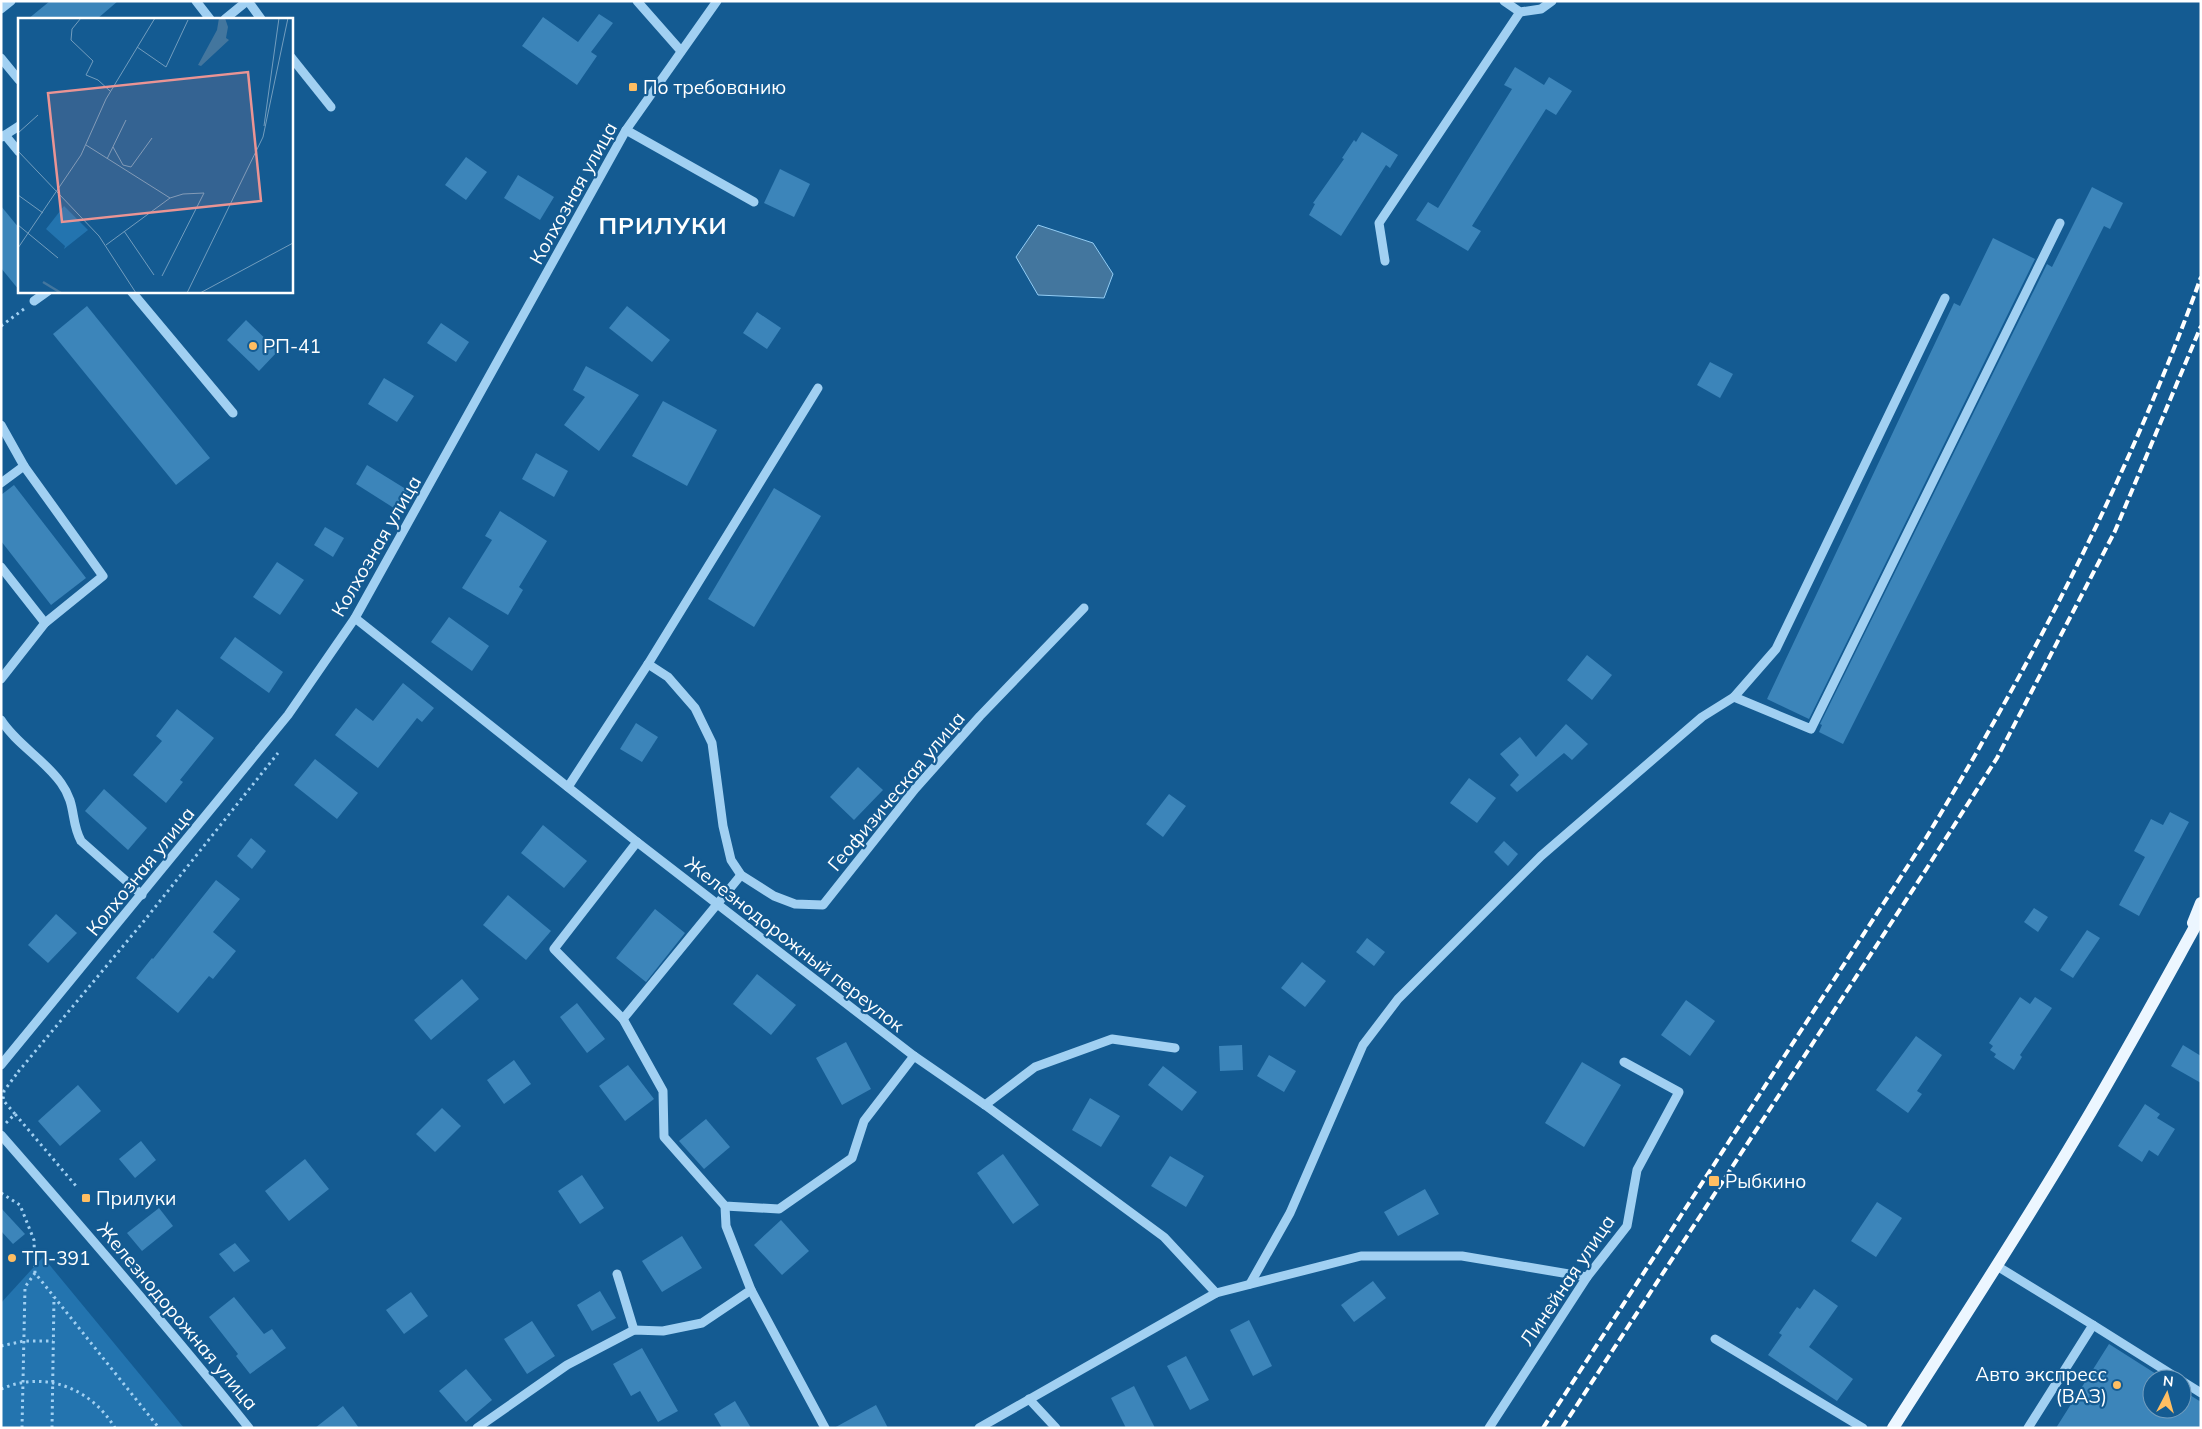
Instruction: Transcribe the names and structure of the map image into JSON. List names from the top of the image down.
{
  "streets": {
    "street": [
      "Колхозная улица",
      "Геофизическая улица",
      "Железнодорожный переулок",
      "Линейная улица",
      "Железнодорожная улица"
    ]
  },
  "crossings": [
    ["Колхозная улица", "Железнодорожный переулок"]
  ],
  "districts": ["ПРИЛУКИ"],
  "places": {
    "transit": ["По требованию", "Рыбкино", "Прилуки"],
    "other": ["РП-41", "ТП-391", "Авто экспресс (ВАЗ)"]
  },
  "north": "top"
}
